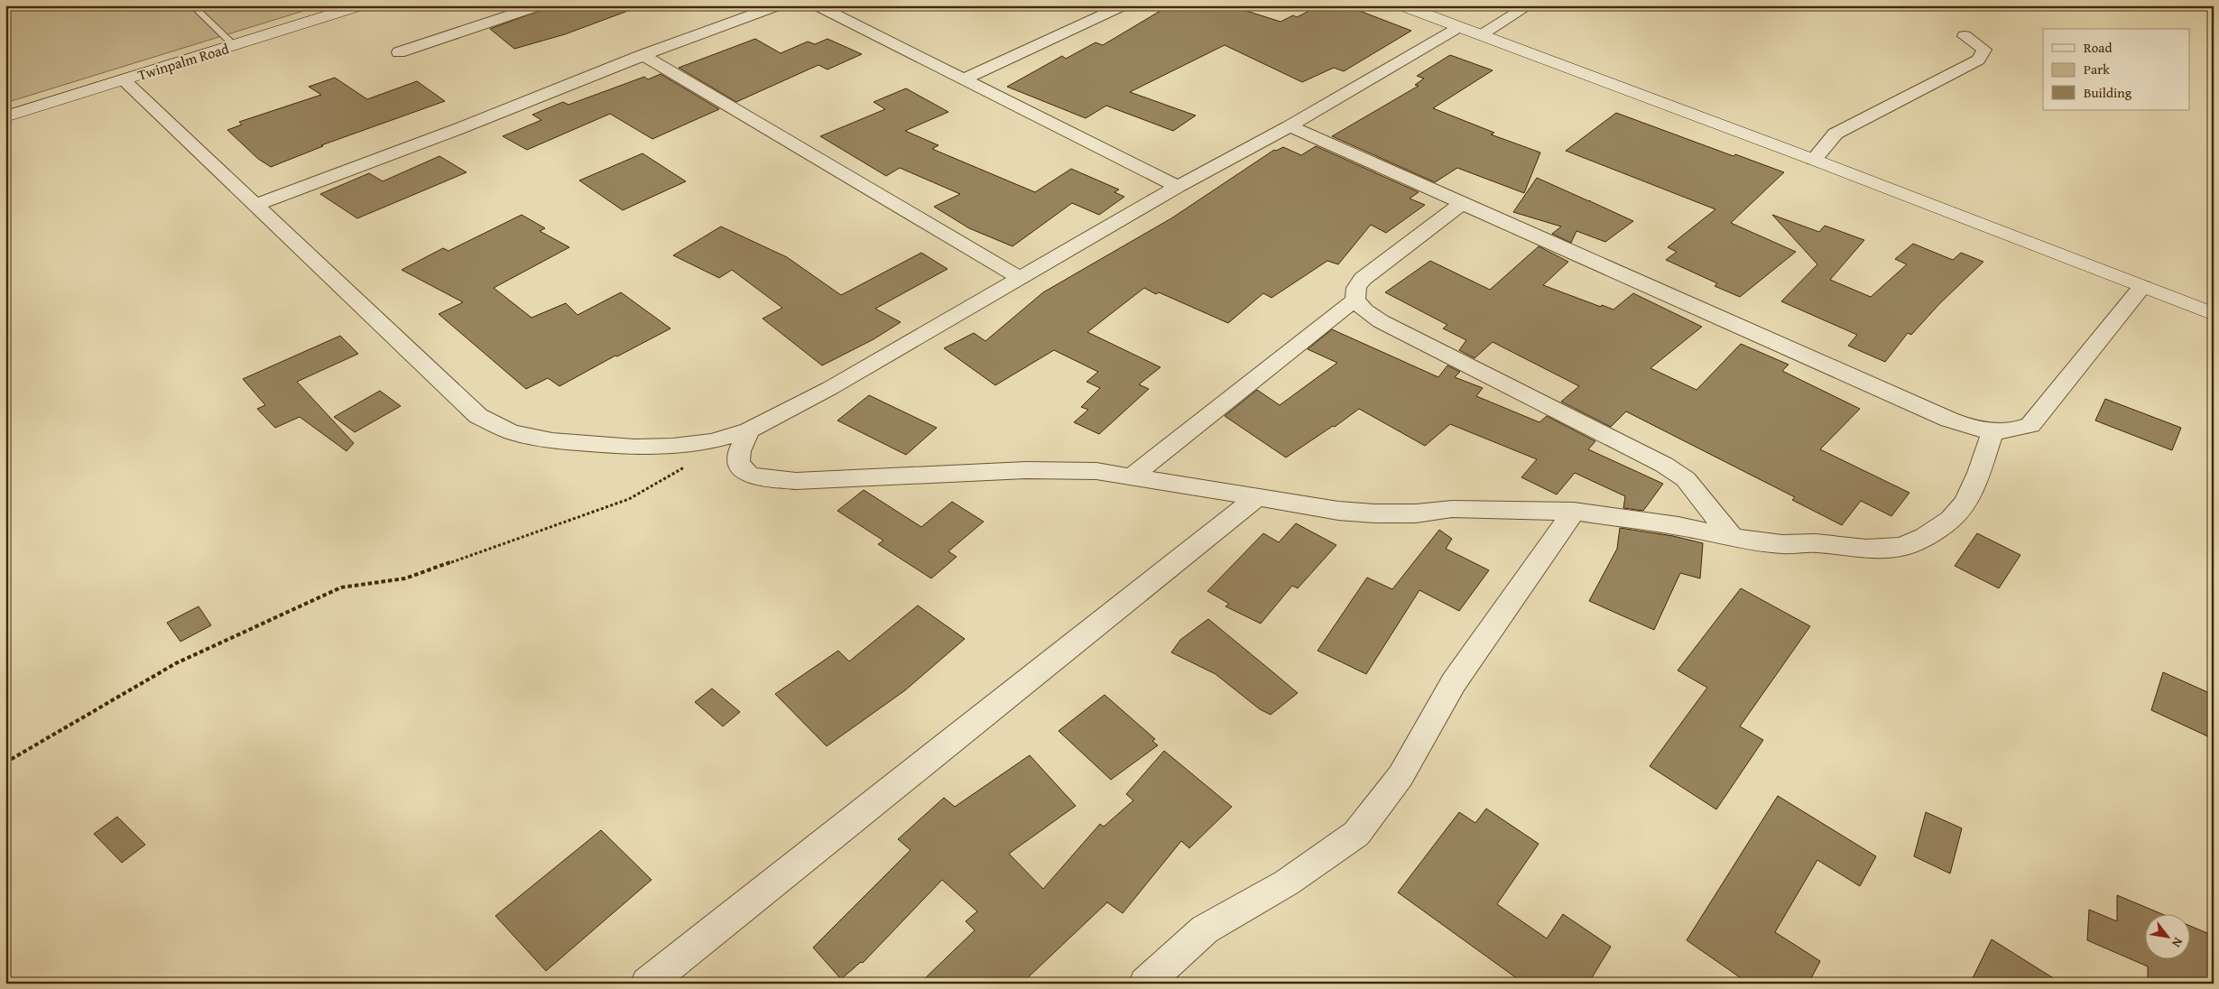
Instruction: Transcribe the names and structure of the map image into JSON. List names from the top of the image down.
{
  "streets": {
    "street": ["Twinpalm Road"]
  },
  "legend": ["Road", "Park", "Building"],
  "north": "bottom right"
}
